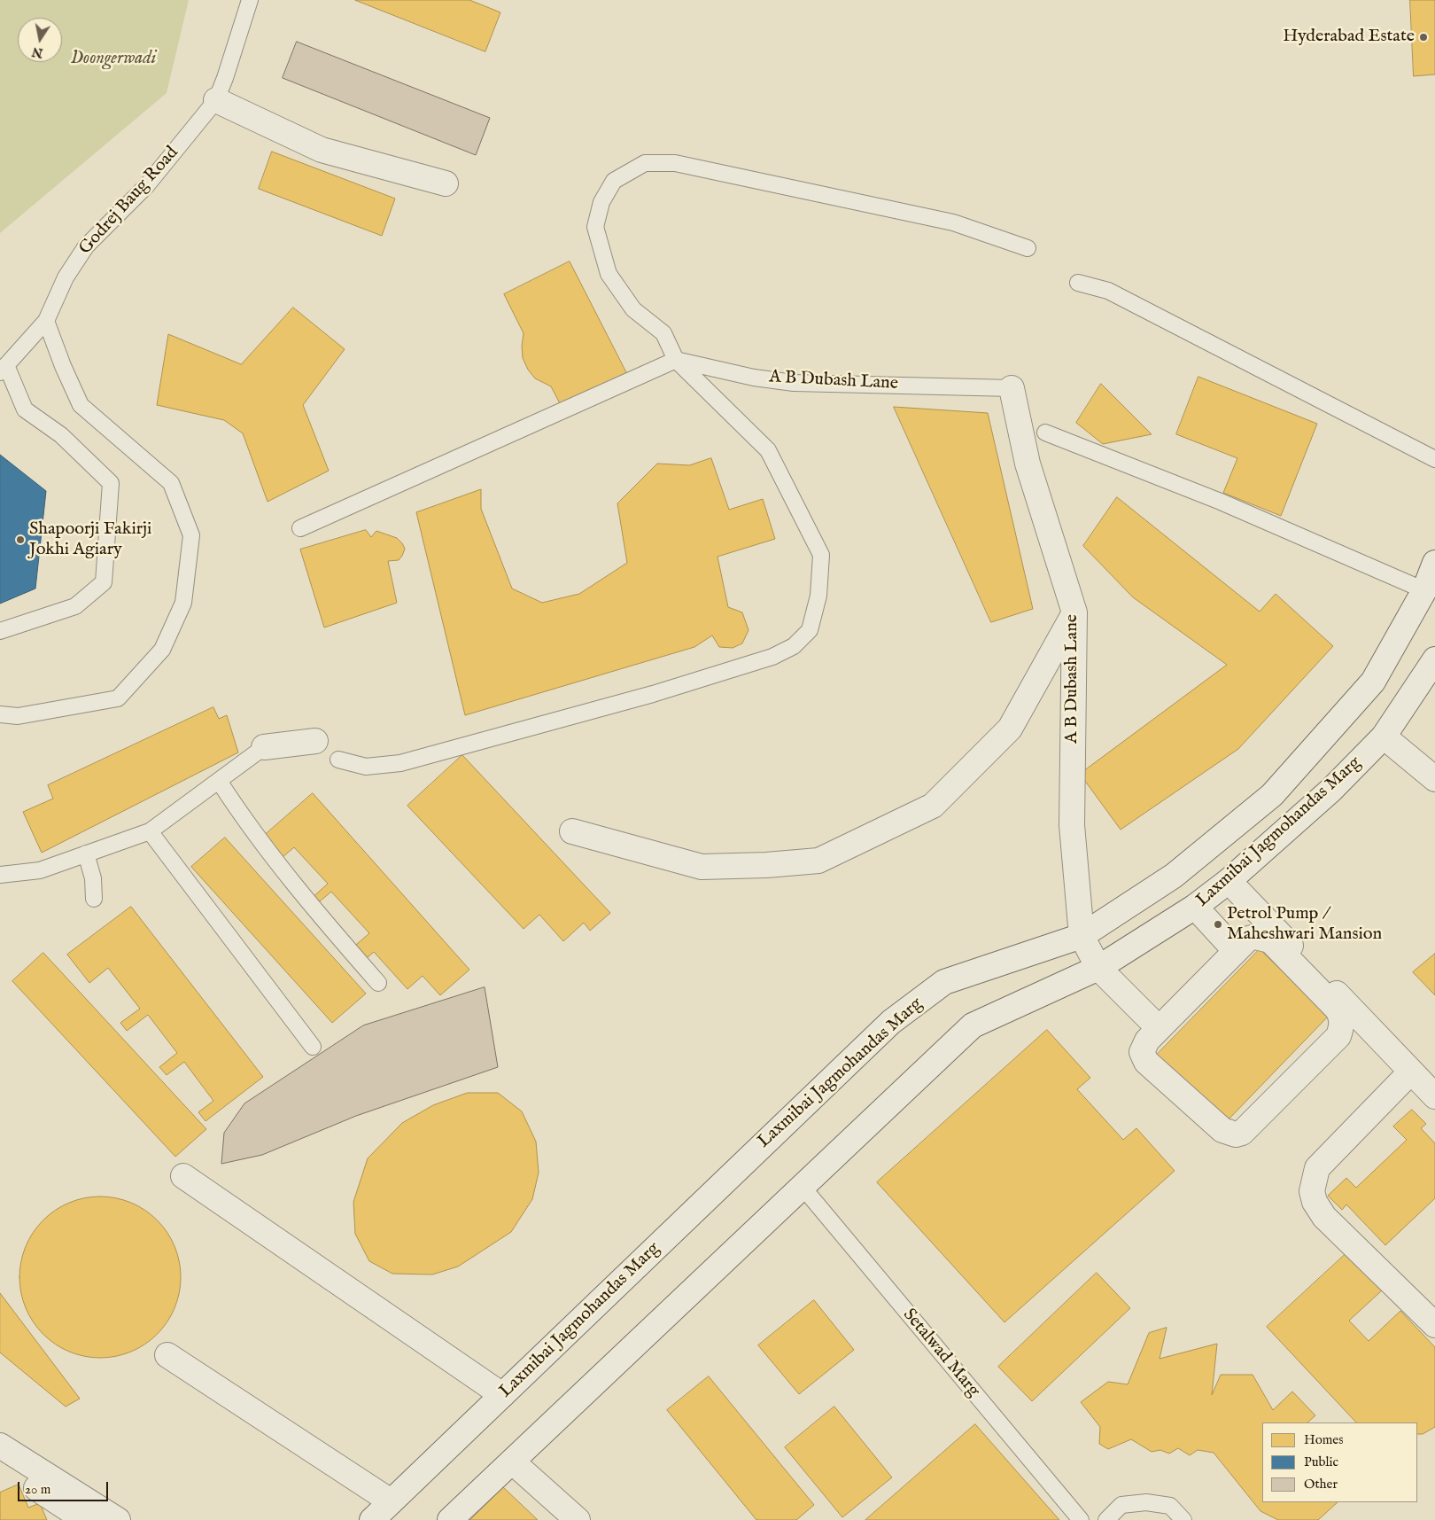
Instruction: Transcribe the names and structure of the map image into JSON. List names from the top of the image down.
{
  "streets": {
    "street": ["A B Dubash Lane", "Laxmibai Jagmohandas Marg"],
    "lane": ["Godrej Baug Road", "Setalwad Marg"]
  },
  "crossings": [
    ["A B Dubash Lane", "Laxmibai Jagmohandas Marg"],
    ["Laxmibai Jagmohandas Marg", "Setalwad Marg"]
  ],
  "parks": ["Doongerwadi"],
  "places": ["Hyderabad Estate", "Shapoorji Fakirji Jokhi Agiary", "Petrol Pump / Maheshwari Mansion"],
  "legend": ["Homes", "Public", "Other"],
  "scale_bar": "20 m",
  "north": "bottom"
}
